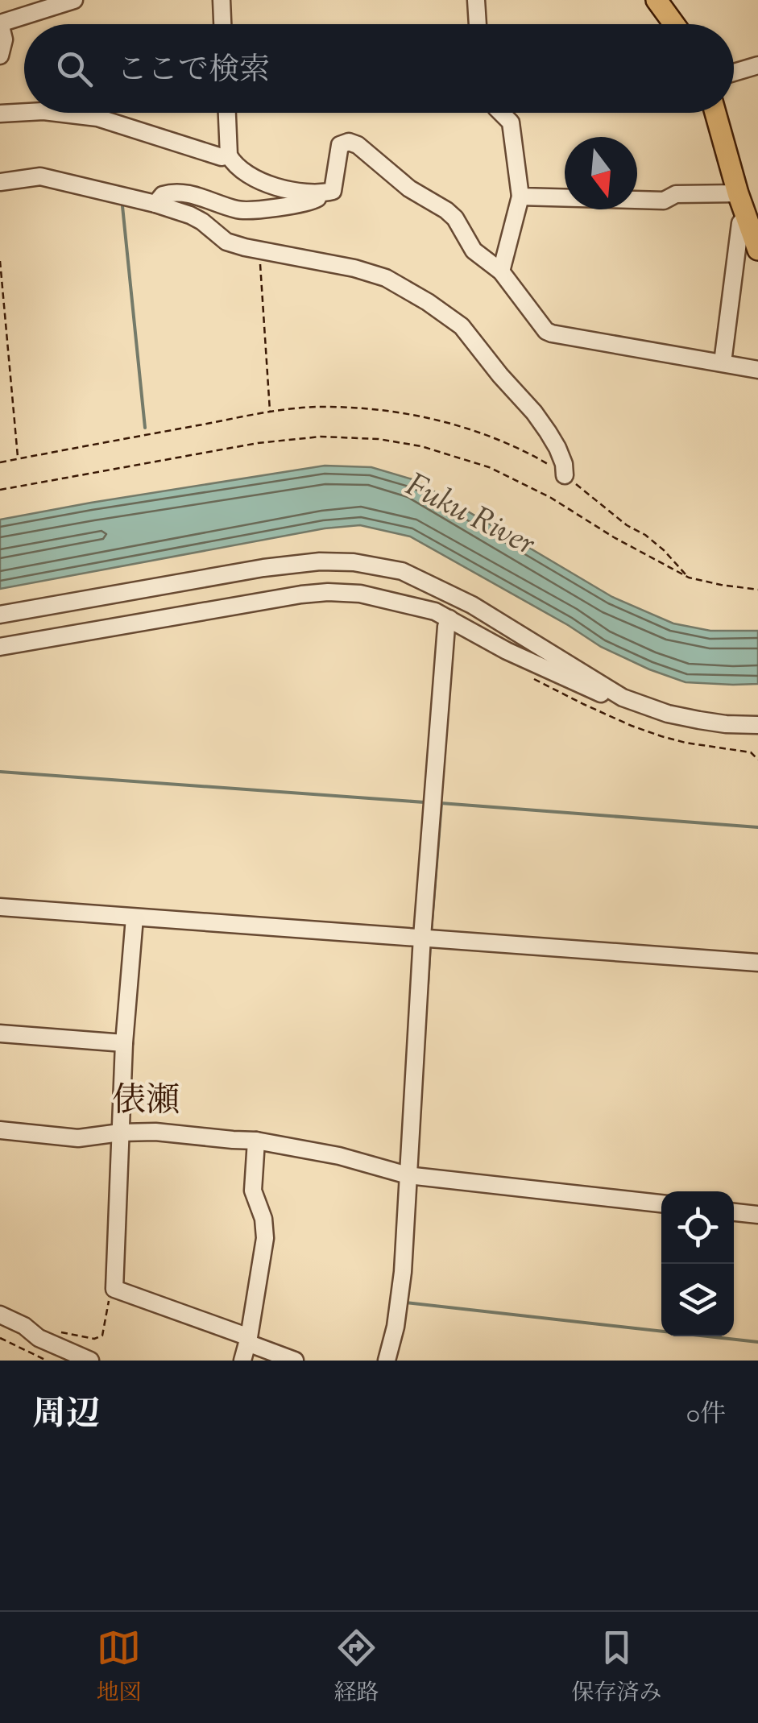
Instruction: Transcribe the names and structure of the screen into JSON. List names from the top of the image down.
{
  "districts": ["俵瀬"],
  "water": ["Fuku River"],
  "north": "bottom",
  "page": {
    "search": "ここで検索",
    "heading": ["周辺", "0件"],
    "nav": ["地図", "経路", "保存済み"]
  }
}
